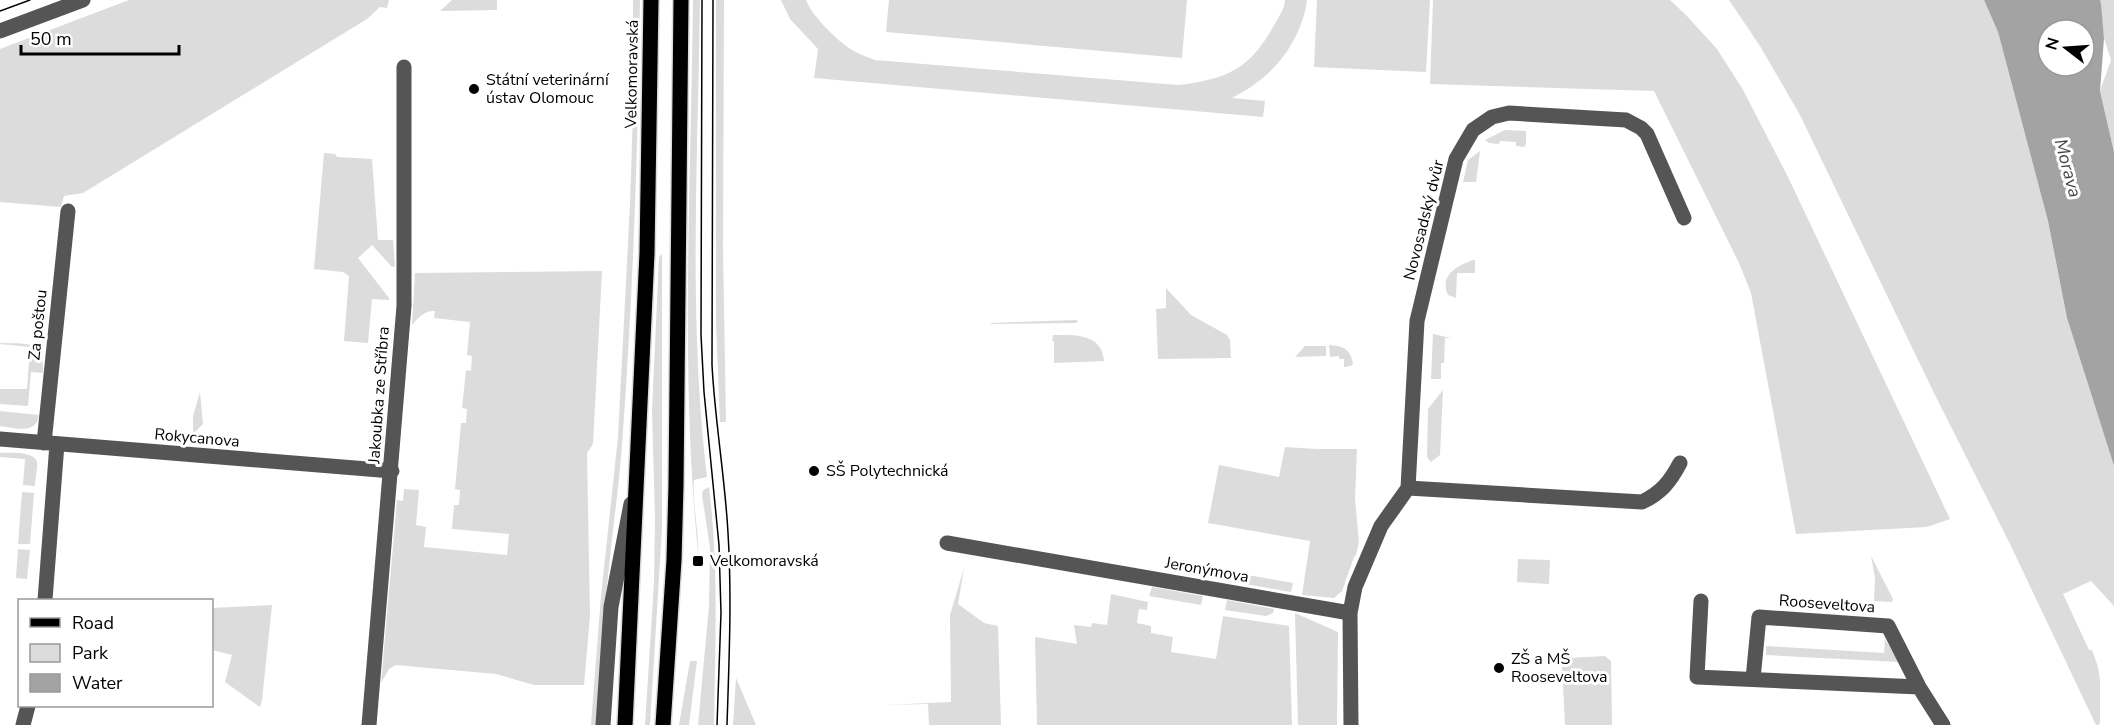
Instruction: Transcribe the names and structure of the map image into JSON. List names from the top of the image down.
{
  "streets": {
    "main road": ["Velkomoravská"],
    "street": [
      "Novosadský dvůr",
      "Za poštou",
      "Jakoubka ze Stříbra",
      "Rokycanova",
      "Jeronýmova",
      "Rooseveltova"
    ]
  },
  "crossings": [
    ["Za poštou", "Rokycanova"],
    ["Jakoubka ze Stříbra", "Rokycanova"]
  ],
  "water": ["Morava"],
  "places": {
    "other": ["Státní veterinární ústav Olomouc", "SŠ Polytechnická", "ZŠ a MŠ Rooseveltova"],
    "transit": ["Velkomoravská"]
  },
  "legend": ["Road", "Park", "Water"],
  "scale_bar": "50 m",
  "north": "left"
}
